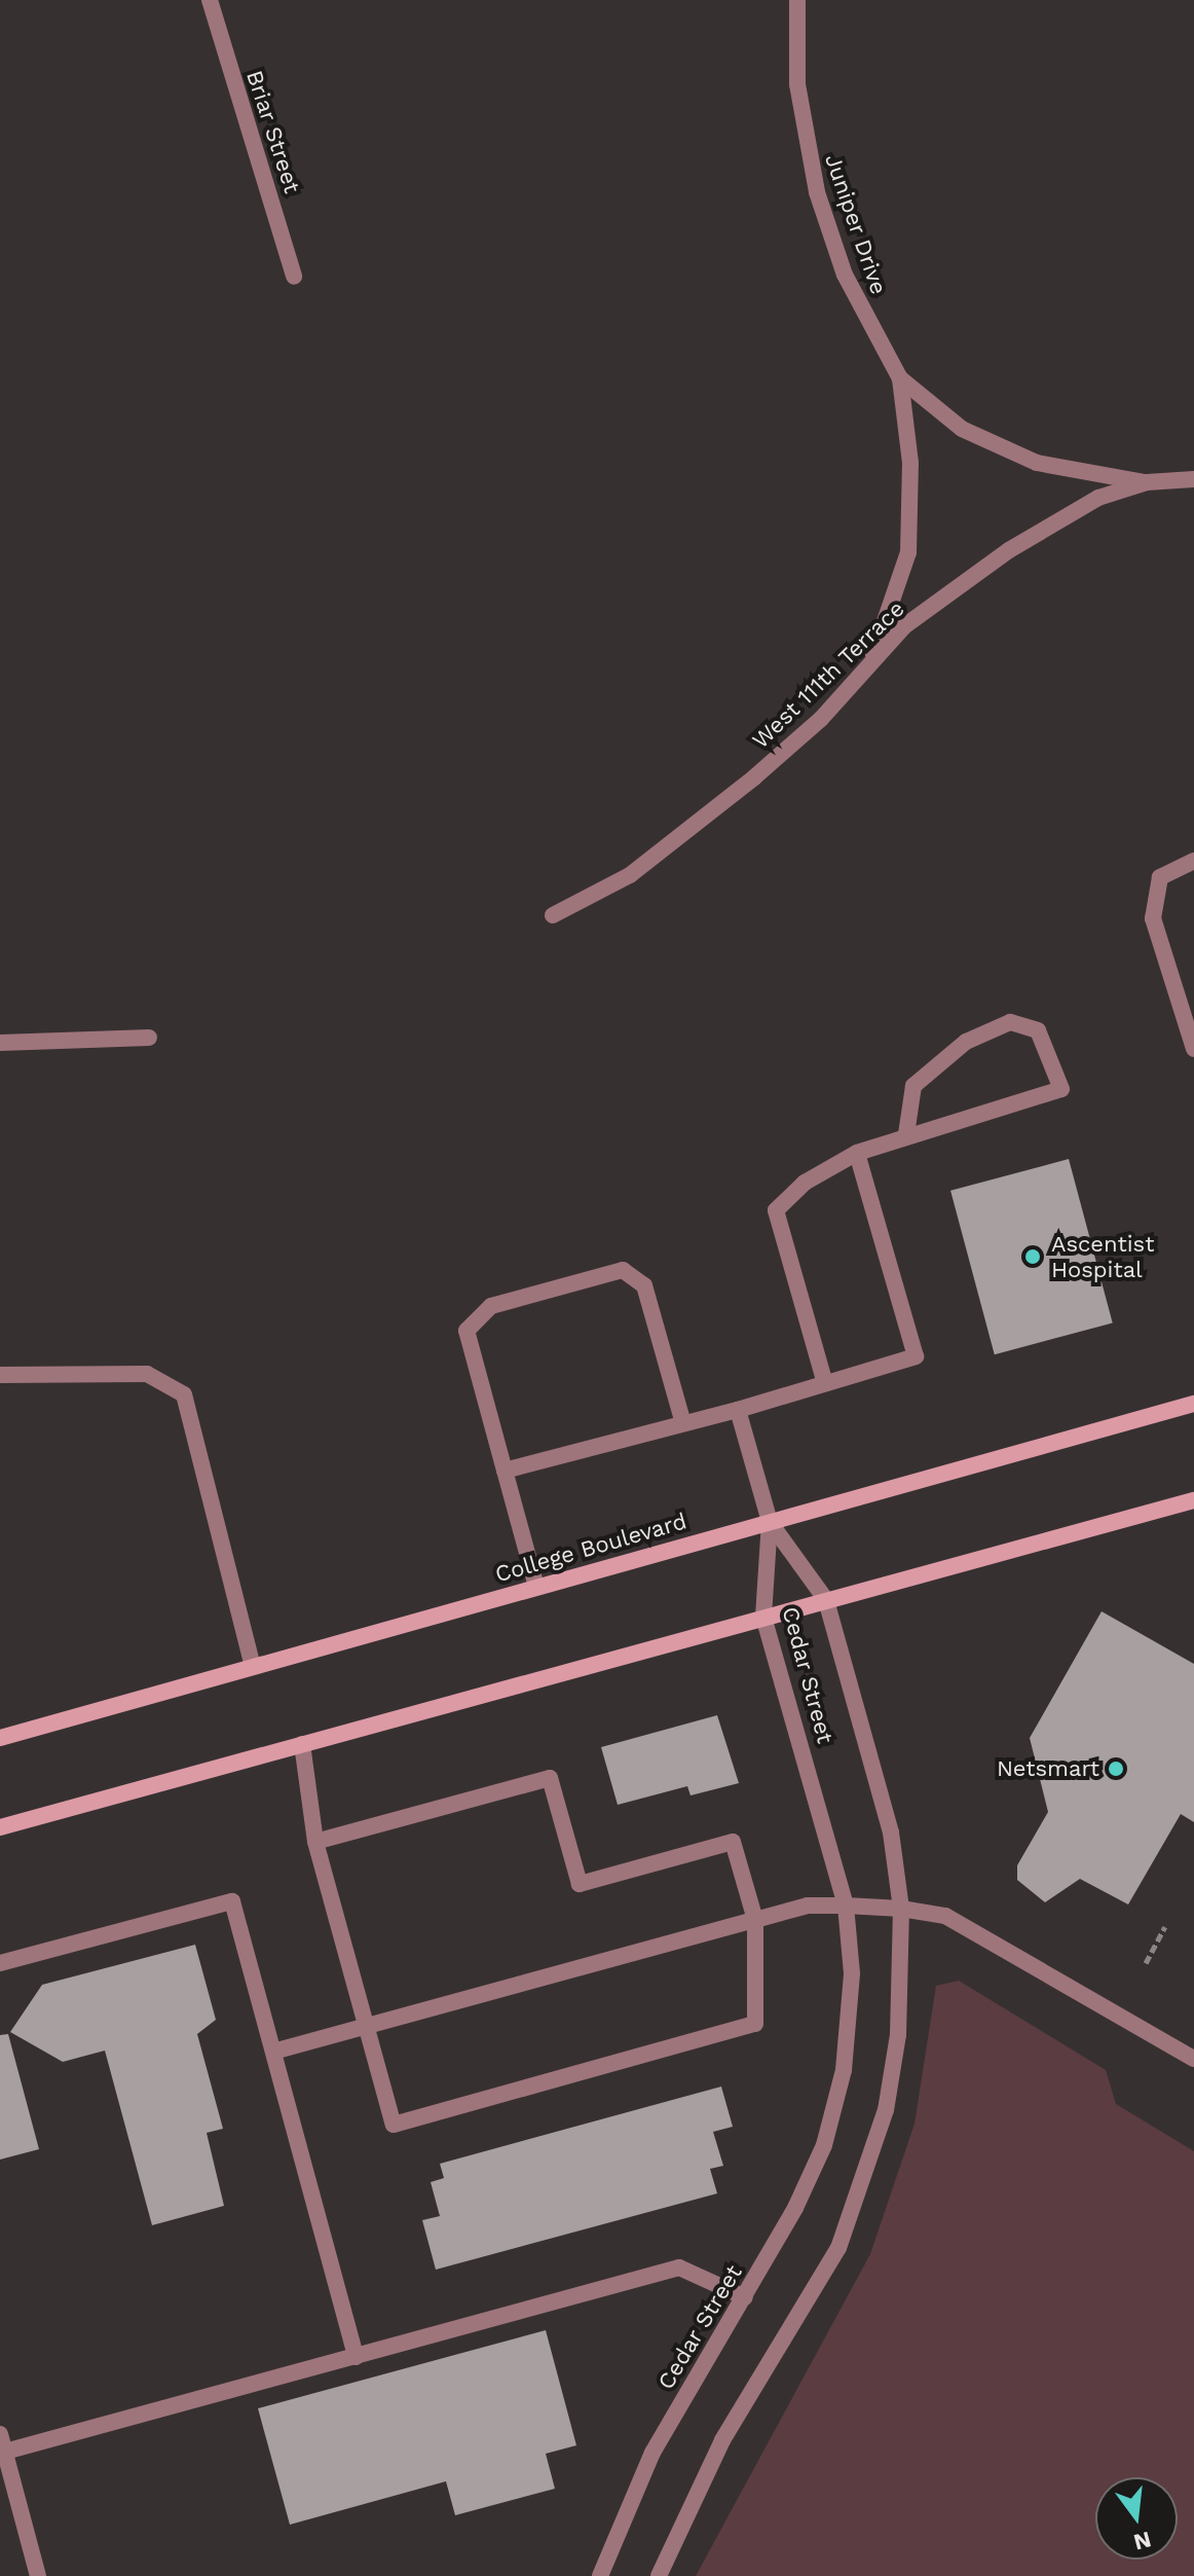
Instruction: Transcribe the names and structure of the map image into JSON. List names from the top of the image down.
{
  "streets": {
    "main road": ["College Boulevard"],
    "street": [
      "Briar Street",
      "Juniper Drive",
      "West 111th Terrace",
      "Cedar Street"
    ]
  },
  "crossings": [
    ["Juniper Drive", "West 111th Terrace"],
    ["College Boulevard", "Cedar Street"]
  ],
  "places": ["Ascentist Hospital", "Netsmart"],
  "north": "bottom"
}
